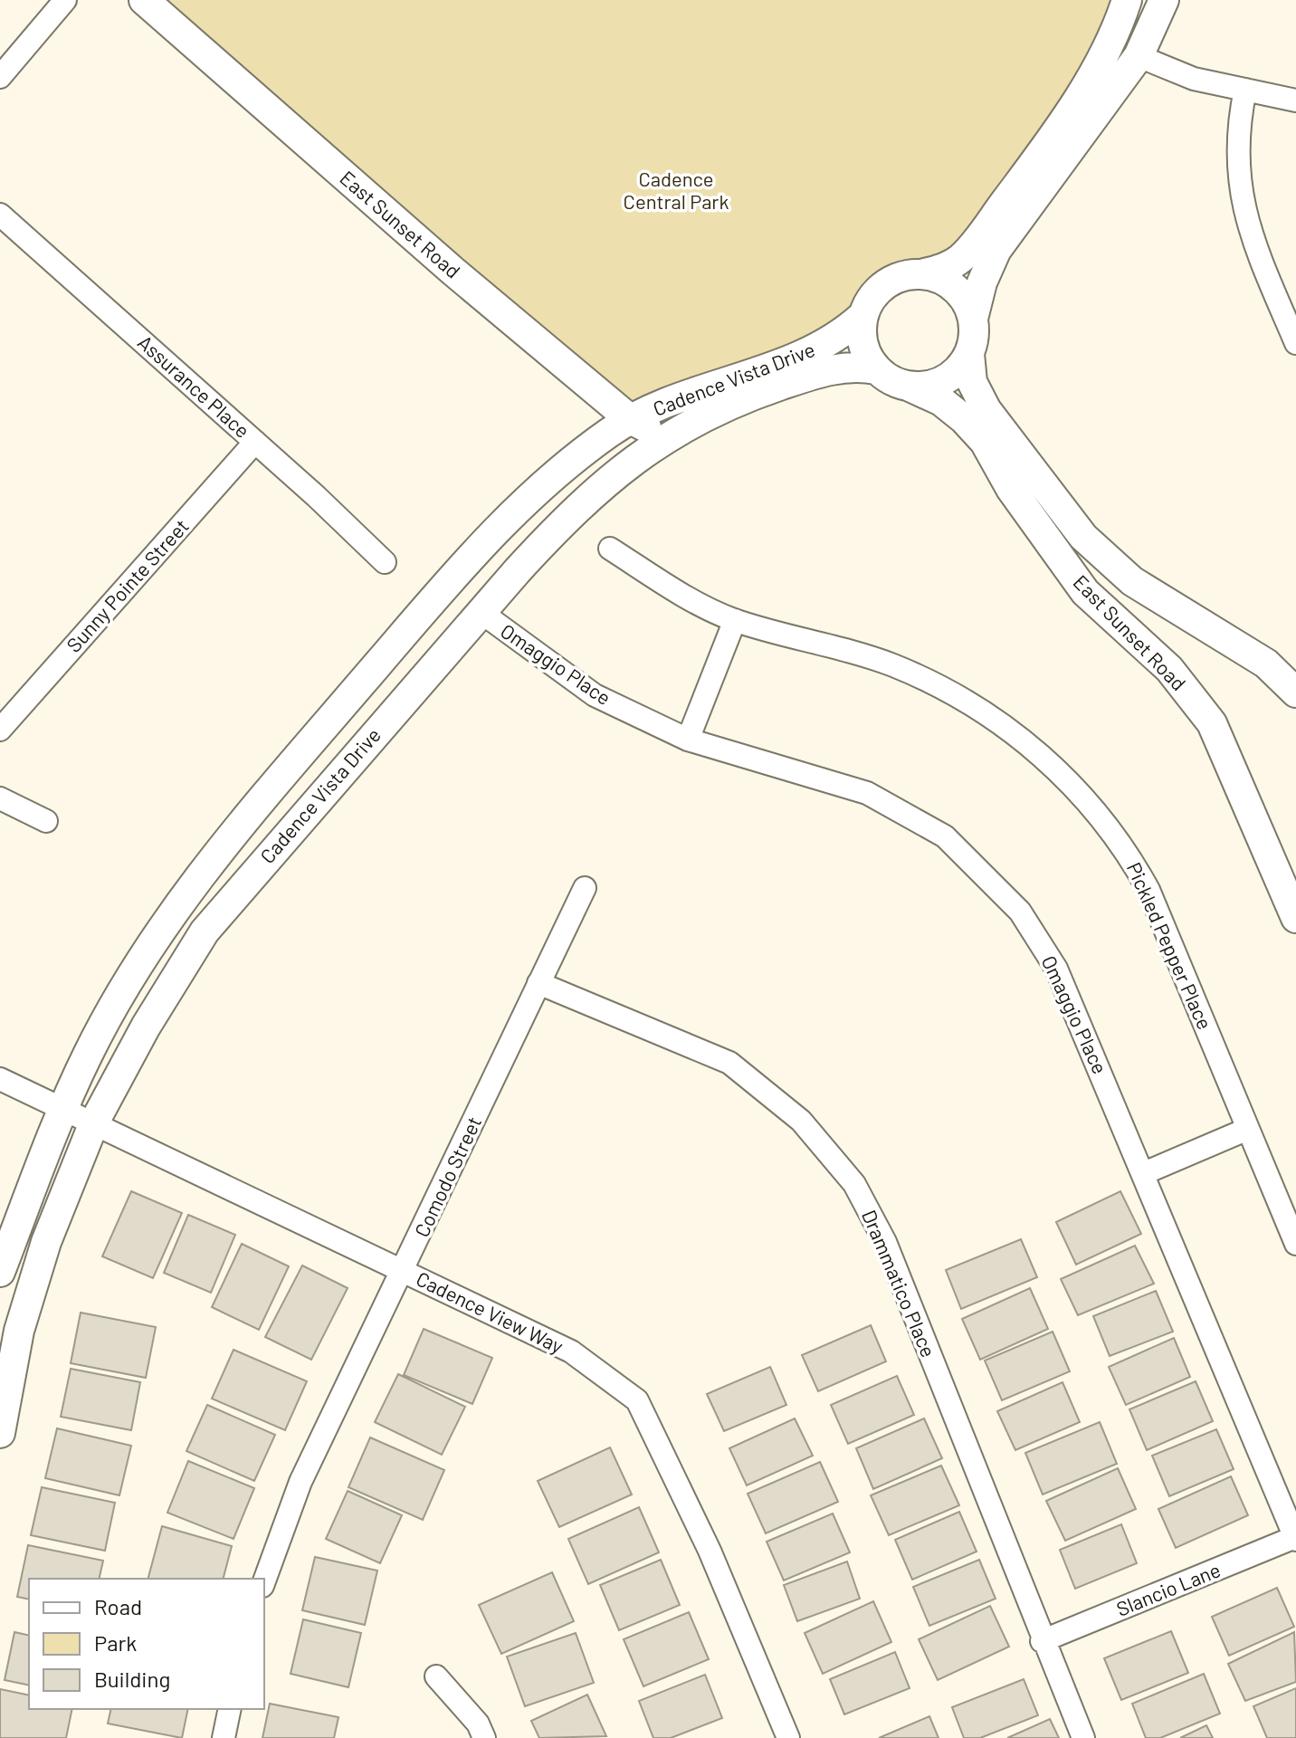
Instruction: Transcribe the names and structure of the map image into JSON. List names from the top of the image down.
{
  "streets": {
    "street": [
      "East Sunset Road",
      "Cadence Vista Drive",
      "Assurance Place",
      "Sunny Pointe Street",
      "Omaggio Place",
      "Pickled Pepper Place",
      "Comodo Street",
      "Drammatico Place",
      "Cadence View Way",
      "Slancio Lane"
    ]
  },
  "crossings": [
    ["East Sunset Road", "Cadence Vista Drive"],
    ["Cadence Vista Drive", "Omaggio Place"],
    ["Cadence Vista Drive", "Cadence View Way"],
    ["Assurance Place", "Sunny Pointe Street"],
    ["Omaggio Place", "Slancio Lane"],
    ["Comodo Street", "Drammatico Place"],
    ["Comodo Street", "Cadence View Way"],
    ["Drammatico Place", "Slancio Lane"]
  ],
  "parks": ["Cadence Central Park"],
  "legend": ["Road", "Park", "Building"]
}
